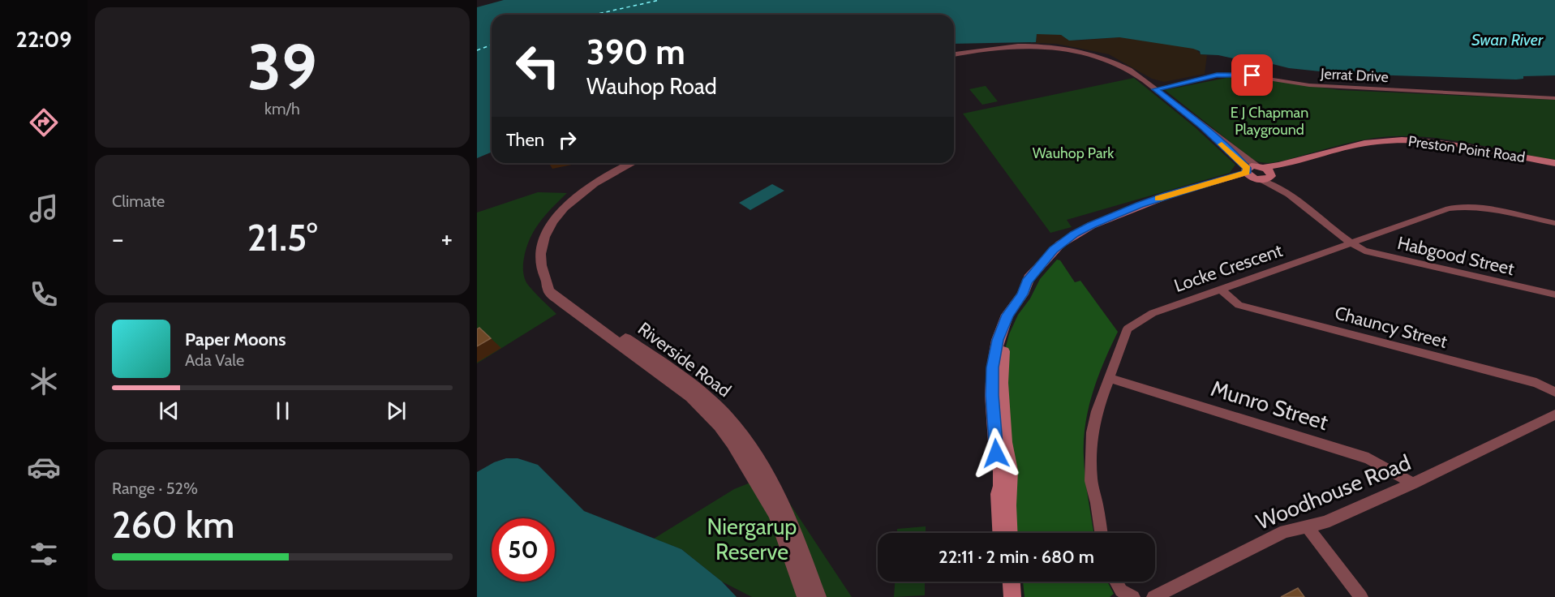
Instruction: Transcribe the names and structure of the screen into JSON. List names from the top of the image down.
{
  "streets": {
    "main road": ["Preston Point Road"],
    "street": [
      "Jerrat Drive",
      "Habgood Street",
      "Locke Crescent",
      "Chauncy Street",
      "Riverside Road",
      "Munro Street",
      "Woodhouse Road"
    ]
  },
  "crossings": [
    ["Preston Point Road", "Habgood Street"],
    ["Habgood Street", "Locke Crescent"],
    ["Locke Crescent", "Chauncy Street"],
    ["Locke Crescent", "Munro Street"],
    ["Munro Street", "Woodhouse Road"]
  ],
  "water": ["Swan River"],
  "parks": ["E J Chapman Playground", "Wauhop Park", "Niergarup Reserve"],
  "page": {
    "tabs": "22:09",
    "tile": [
      ["39", "km/h"],
      "Climate",
      ["Range · 52%", "260 km"]
    ],
    "turn": ["390 m", "Wauhop Road"],
    "then": "Then",
    "heat": ["−", "21.5°", "+"],
    "song": ["Paper Moons", "Ada Vale"],
    "limit": "50",
    "trip": "22:11 · 2 min · 680 m"
  }
}
